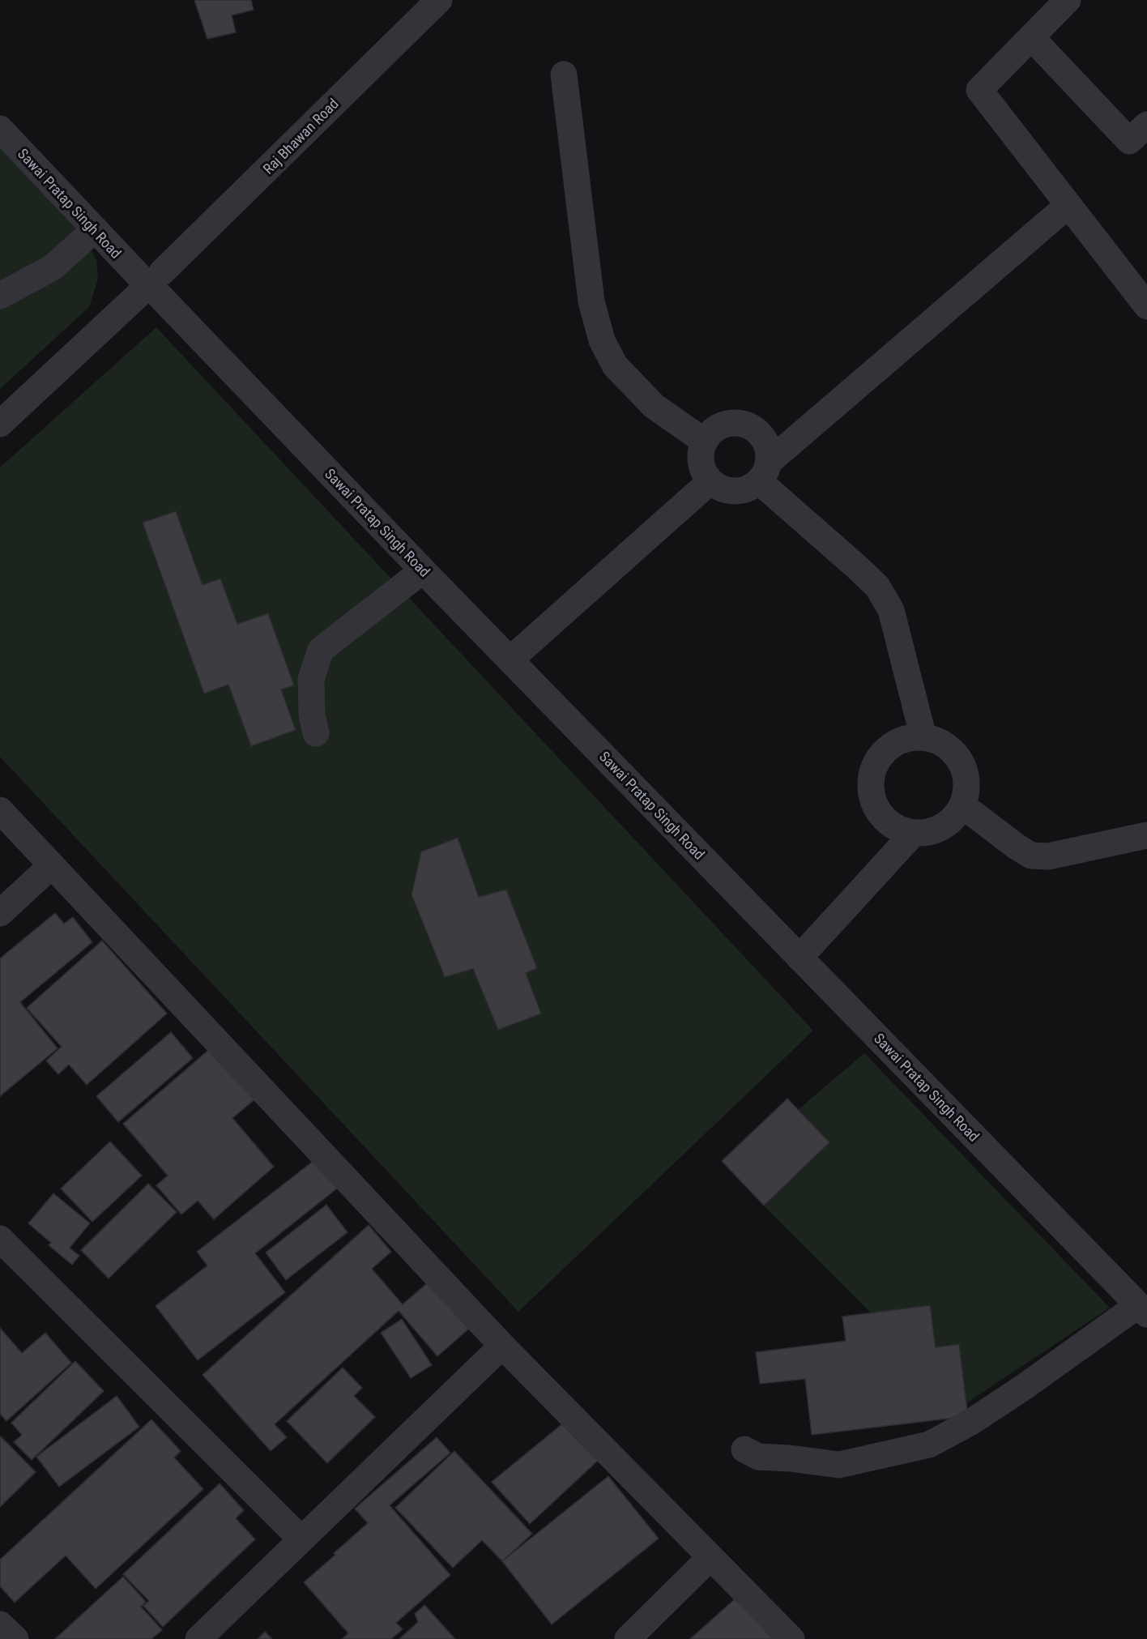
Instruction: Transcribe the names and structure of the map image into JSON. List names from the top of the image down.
{
  "streets": {
    "street": ["Raj Bhawan Road", "Sawai Pratap Singh Road"]
  },
  "crossings": [
    ["Raj Bhawan Road", "Sawai Pratap Singh Road"]
  ]
}
